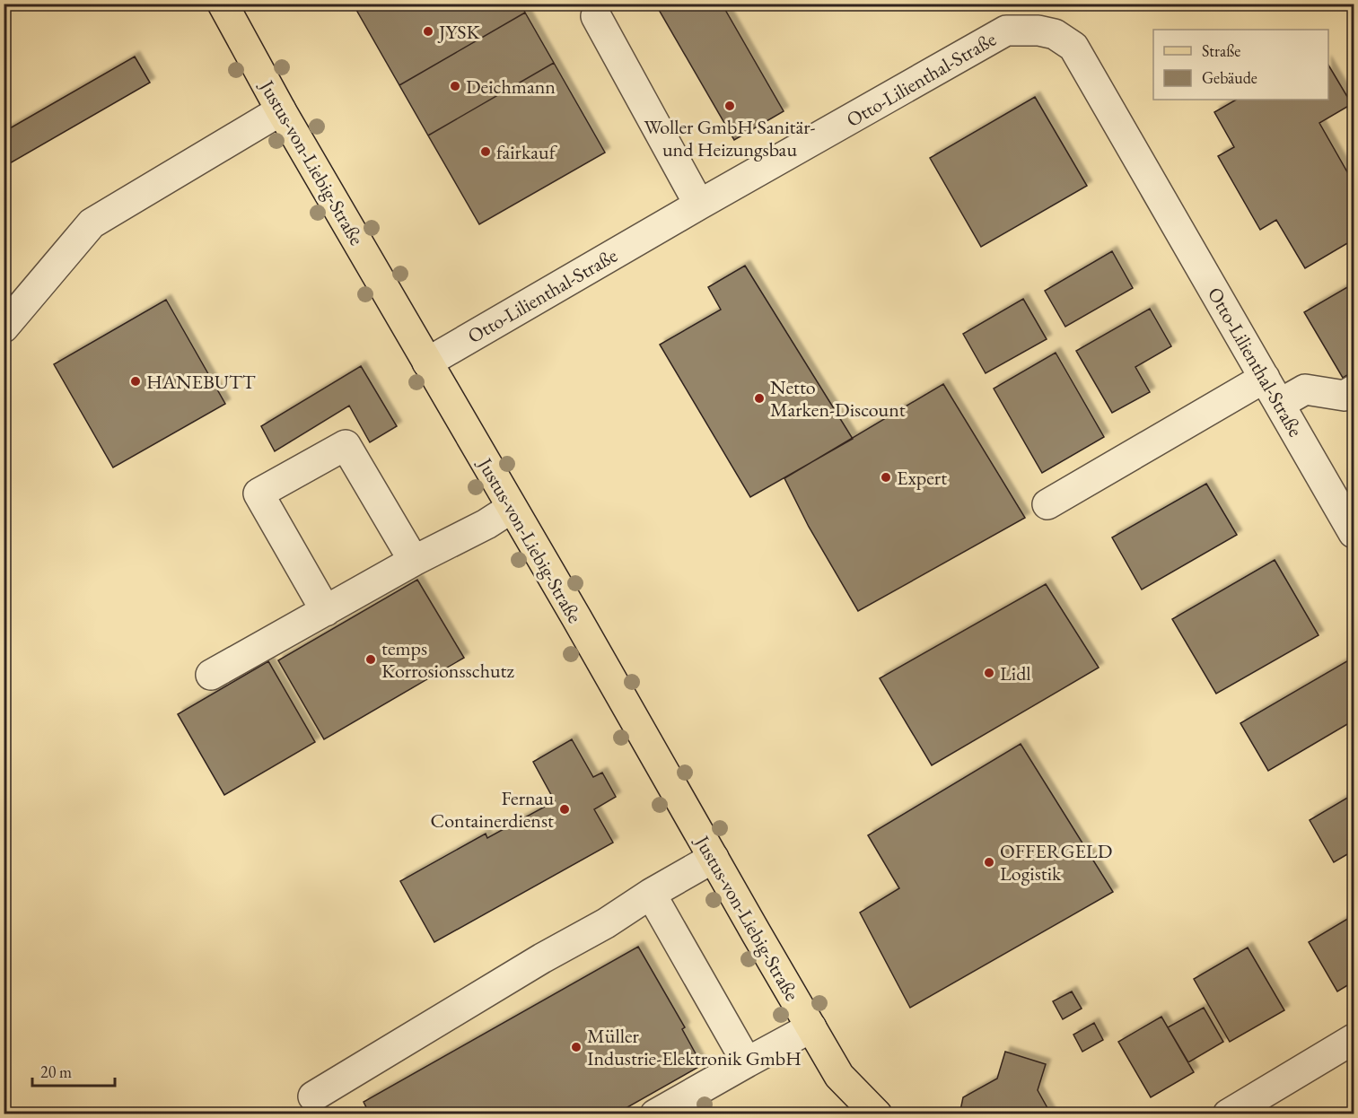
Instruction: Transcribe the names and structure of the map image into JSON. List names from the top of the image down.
{
  "streets": {
    "main road": ["Justus-von-Liebig-Straße"],
    "street": ["Otto-Lilienthal-Straße"]
  },
  "crossings": [
    ["Otto-Lilienthal-Straße", "Justus-von-Liebig-Straße"]
  ],
  "places": [
    "JYSK",
    "Deichmann",
    "Woller GmbH Sanitär- und Heizungsbau",
    "fairkauf",
    "HANEBUTT",
    "Netto Marken-Discount",
    "Expert",
    "temps Korrosionsschutz",
    "Lidl",
    "Fernau Containerdienst",
    "OFFERGELD Logistik",
    "Müller Industrie-Elektronik GmbH"
  ],
  "legend": ["Straße", "Gebäude"],
  "scale_bar": "20 m"
}
